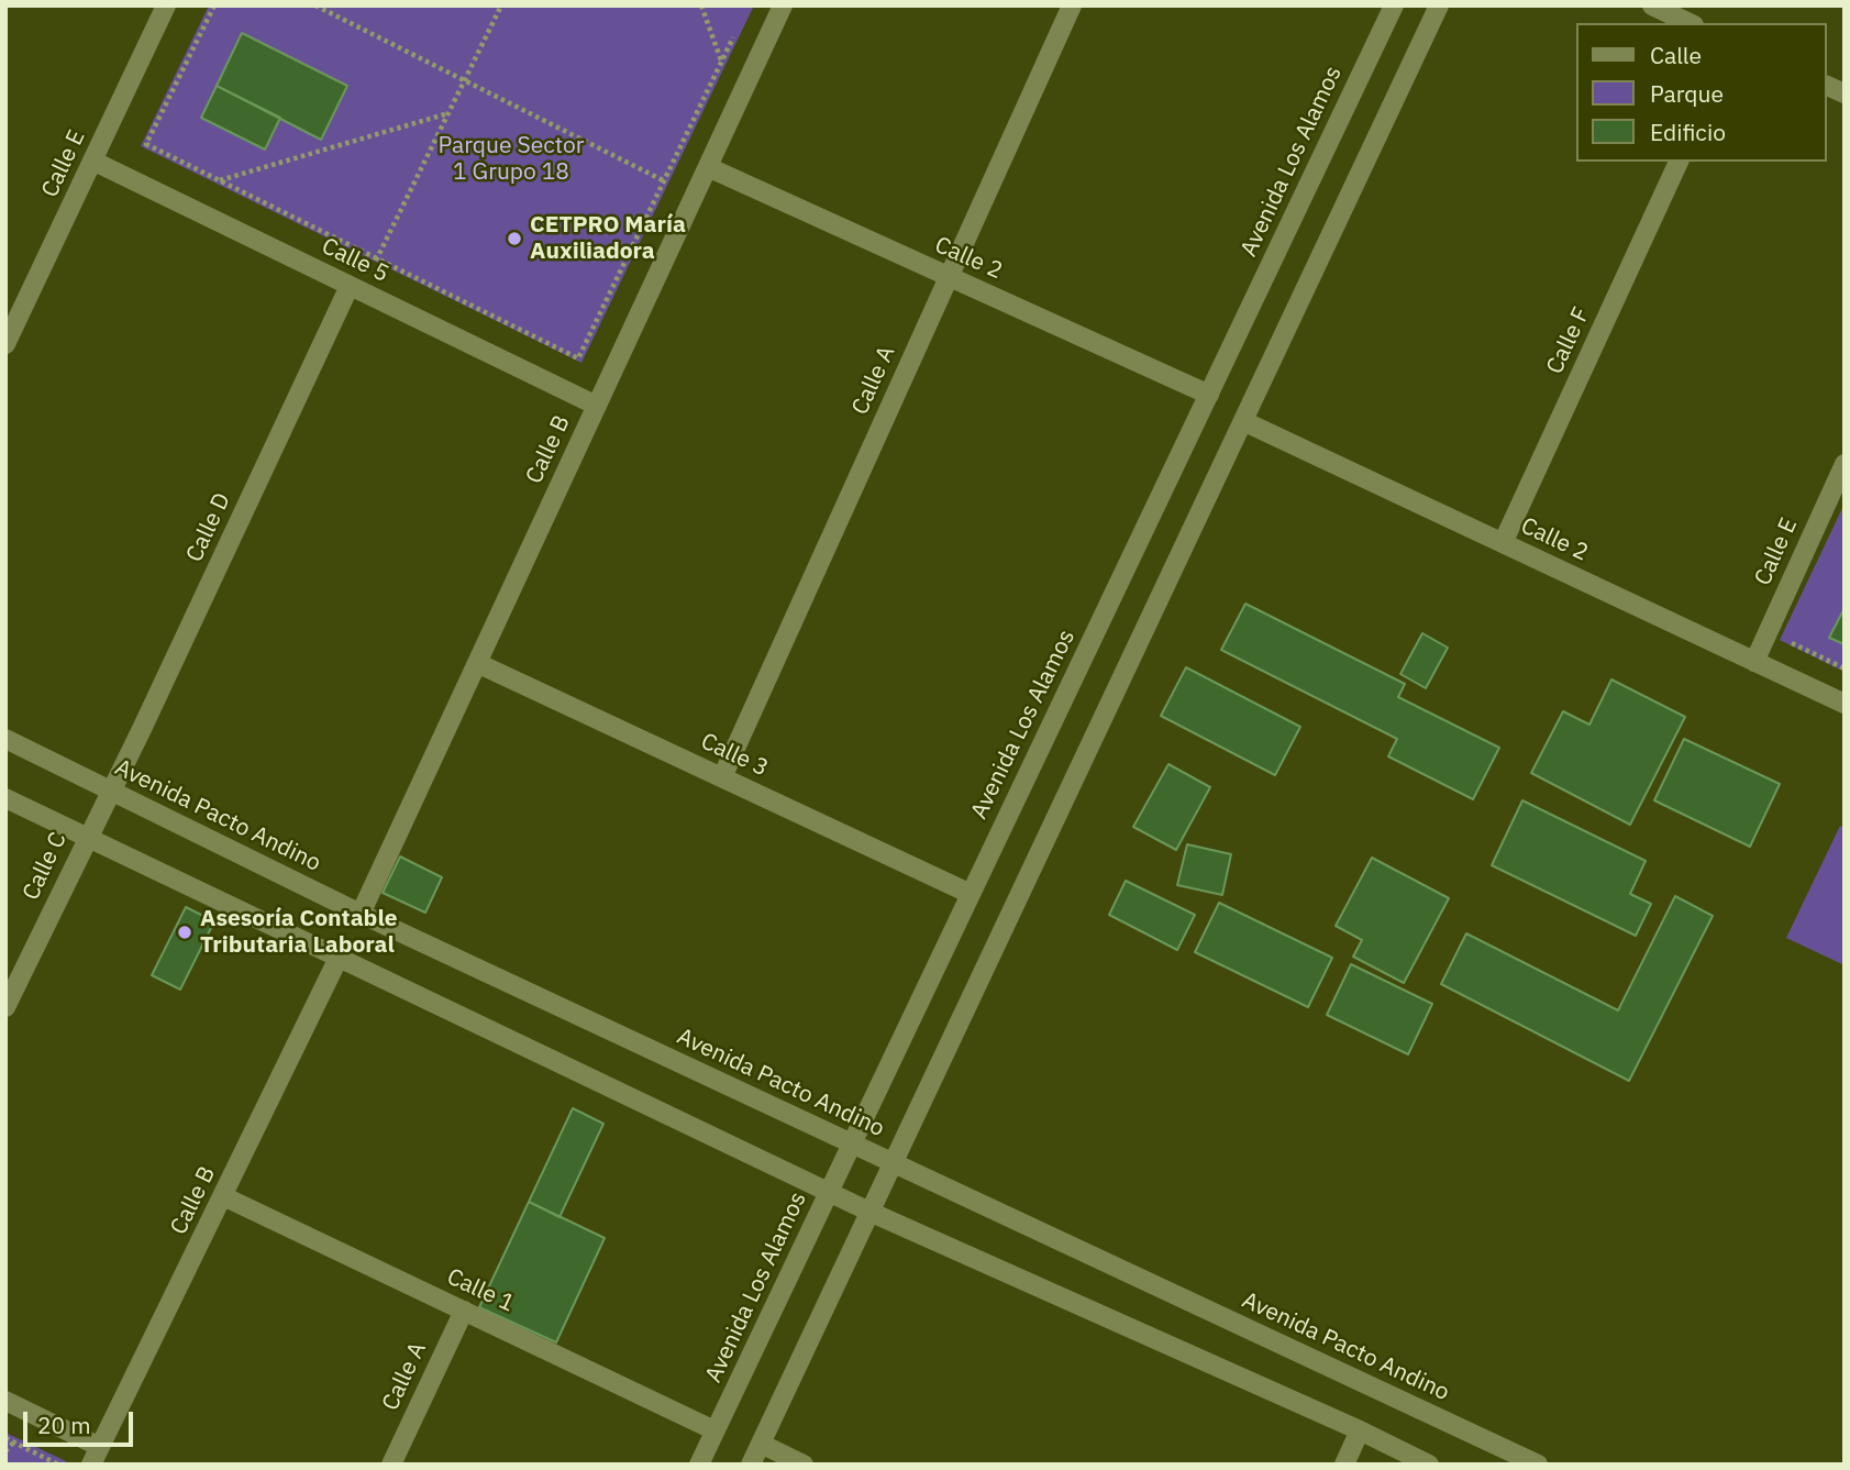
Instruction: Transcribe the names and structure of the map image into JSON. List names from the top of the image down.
{
  "streets": {
    "street": [
      "Avenida Los Alamos",
      "Calle E",
      "Calle 2",
      "Calle 5",
      "Calle F",
      "Calle A",
      "Calle B",
      "Calle D",
      "Calle 3",
      "Avenida Pacto Andino",
      "Calle C",
      "Calle 1"
    ]
  },
  "crossings": [
    ["Avenida Los Alamos", "Calle 2"],
    ["Avenida Los Alamos", "Calle 3"],
    ["Avenida Los Alamos", "Avenida Pacto Andino"],
    ["Avenida Los Alamos", "Calle 1"],
    ["Calle E", "Calle 2"],
    ["Calle E", "Calle 5"],
    ["Calle 2", "Calle F"],
    ["Calle 2", "Calle A"],
    ["Calle 2", "Calle B"],
    ["Calle 5", "Calle B"],
    ["Calle 5", "Calle D"],
    ["Calle A", "Calle 3"],
    ["Calle A", "Calle 1"],
    ["Calle B", "Calle 3"],
    ["Calle B", "Avenida Pacto Andino"],
    ["Calle B", "Calle 1"],
    ["Calle D", "Avenida Pacto Andino"],
    ["Calle D", "Calle C"],
    ["Avenida Pacto Andino", "Calle C"]
  ],
  "parks": ["Parque Sector 1 Grupo 18"],
  "places": ["CETPRO María Auxiliadora", "Asesoría Contable Tributaria Laboral"],
  "legend": ["Calle", "Parque", "Edificio"],
  "scale_bar": "20 m"
}
